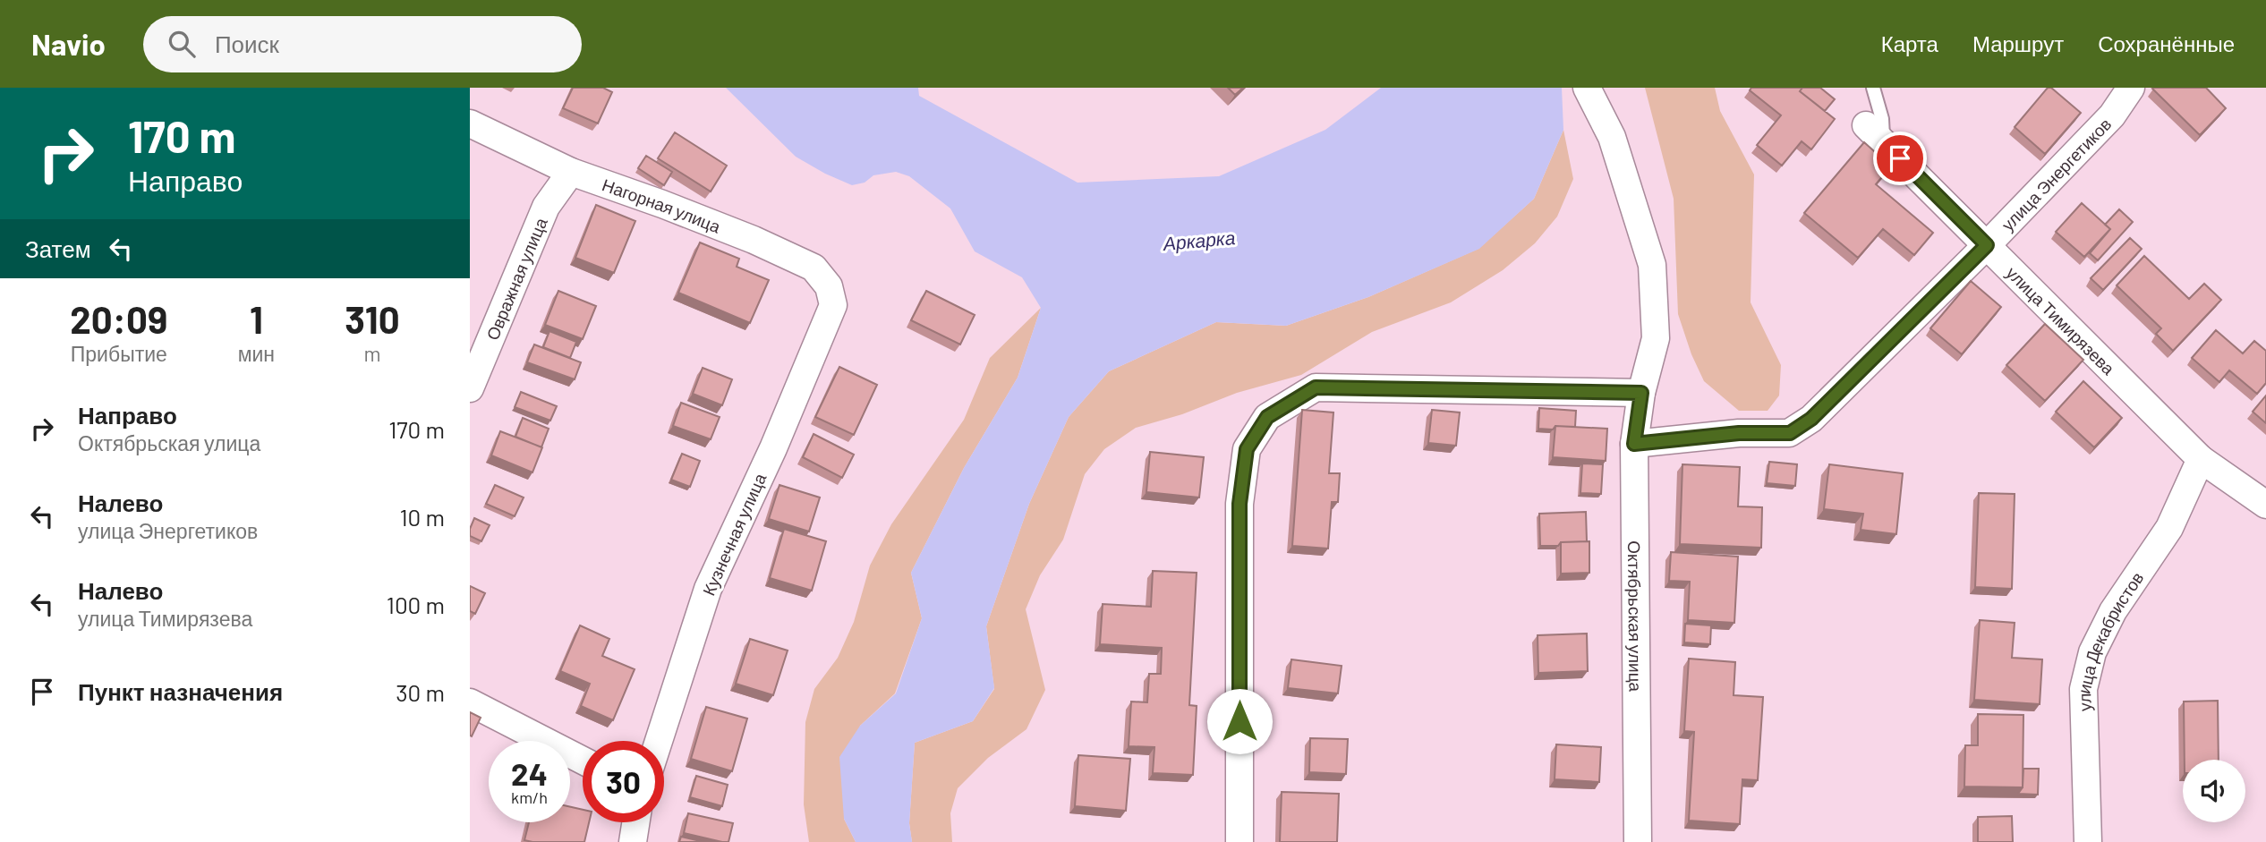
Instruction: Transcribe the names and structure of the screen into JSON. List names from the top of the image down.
{
  "streets": {
    "street": [
      "улица Энергетиков",
      "Нагорная улица",
      "Овражная улица",
      "улица Тимирязева",
      "Кузнечная улица",
      "Октябрьская улица",
      "улица Декабристов"
    ]
  },
  "crossings": [
    ["улица Энергетиков", "улица Тимирязева"],
    ["улица Энергетиков", "Октябрьская улица"],
    ["Нагорная улица", "Овражная улица"],
    ["Нагорная улица", "Кузнечная улица"],
    ["улица Тимирязева", "улица Декабристов"]
  ],
  "water": ["Аркарка"],
  "page": {
    "header": "Navio",
    "search": "Поиск",
    "nav": ["Карта", "Маршрут", "Сохранённые"],
    "turn": ["170 m", "Направо"],
    "then": "Затем",
    "eta": [
      "20:09",
      "Прибытие",
      "1",
      "мин",
      "310",
      "m"
    ],
    "list": [
      {
        "name": "Направо",
        "note": "Октябрьская улица",
        "value": "170 m"
      },
      {
        "name": "Налево",
        "note": "улица Энергетиков",
        "value": "10 m"
      },
      {
        "name": "Налево",
        "note": "улица Тимирязева",
        "value": "100 m"
      },
      {
        "name": "Пункт назначения",
        "value": "30 m"
      }
    ],
    "speed": "24 km/h",
    "limit": "30"
  }
}
